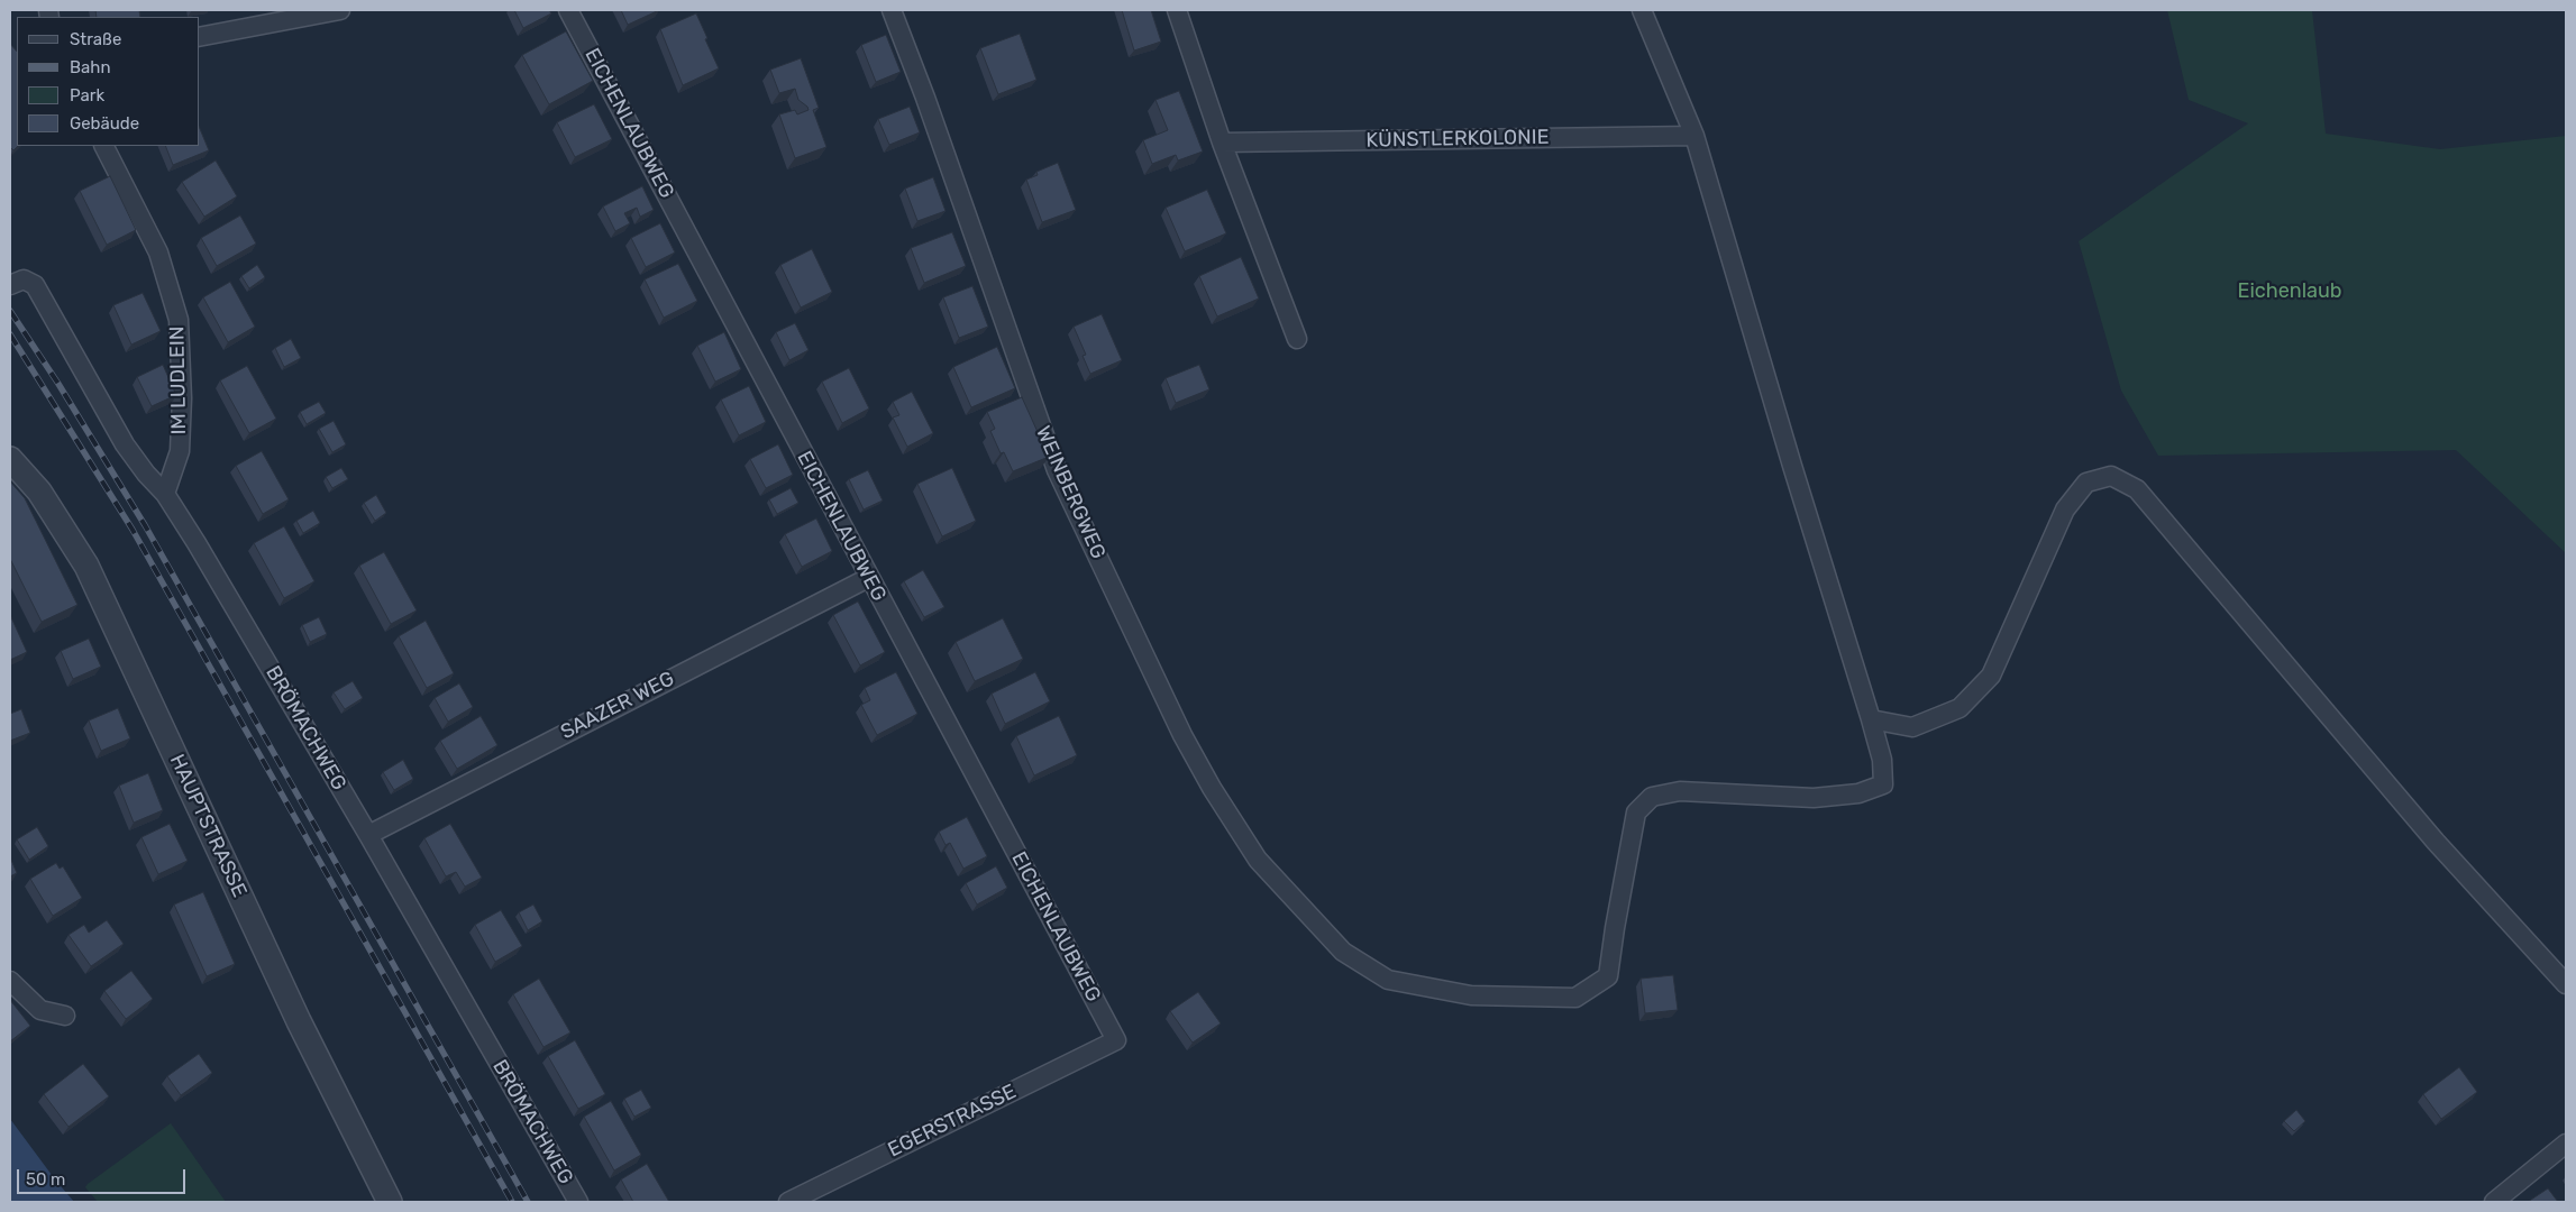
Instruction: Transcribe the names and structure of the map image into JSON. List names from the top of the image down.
{
  "streets": {
    "street": [
      "EICHENLAUBWEG",
      "KÜNSTLERKOLONIE",
      "IM LUDLEIN",
      "WEINBERGWEG",
      "SAAZER WEG",
      "BRÖMACHWEG",
      "HAUPTSTRASSE",
      "EGERSTRASSE"
    ]
  },
  "crossings": [
    ["EICHENLAUBWEG", "SAAZER WEG"],
    ["EICHENLAUBWEG", "EGERSTRASSE"],
    ["IM LUDLEIN", "BRÖMACHWEG"],
    ["SAAZER WEG", "BRÖMACHWEG"]
  ],
  "parks": ["Eichenlaub"],
  "legend": [
    "Straße",
    "Bahn",
    "Park",
    "Gebäude"
  ],
  "scale_bar": "50 m"
}
